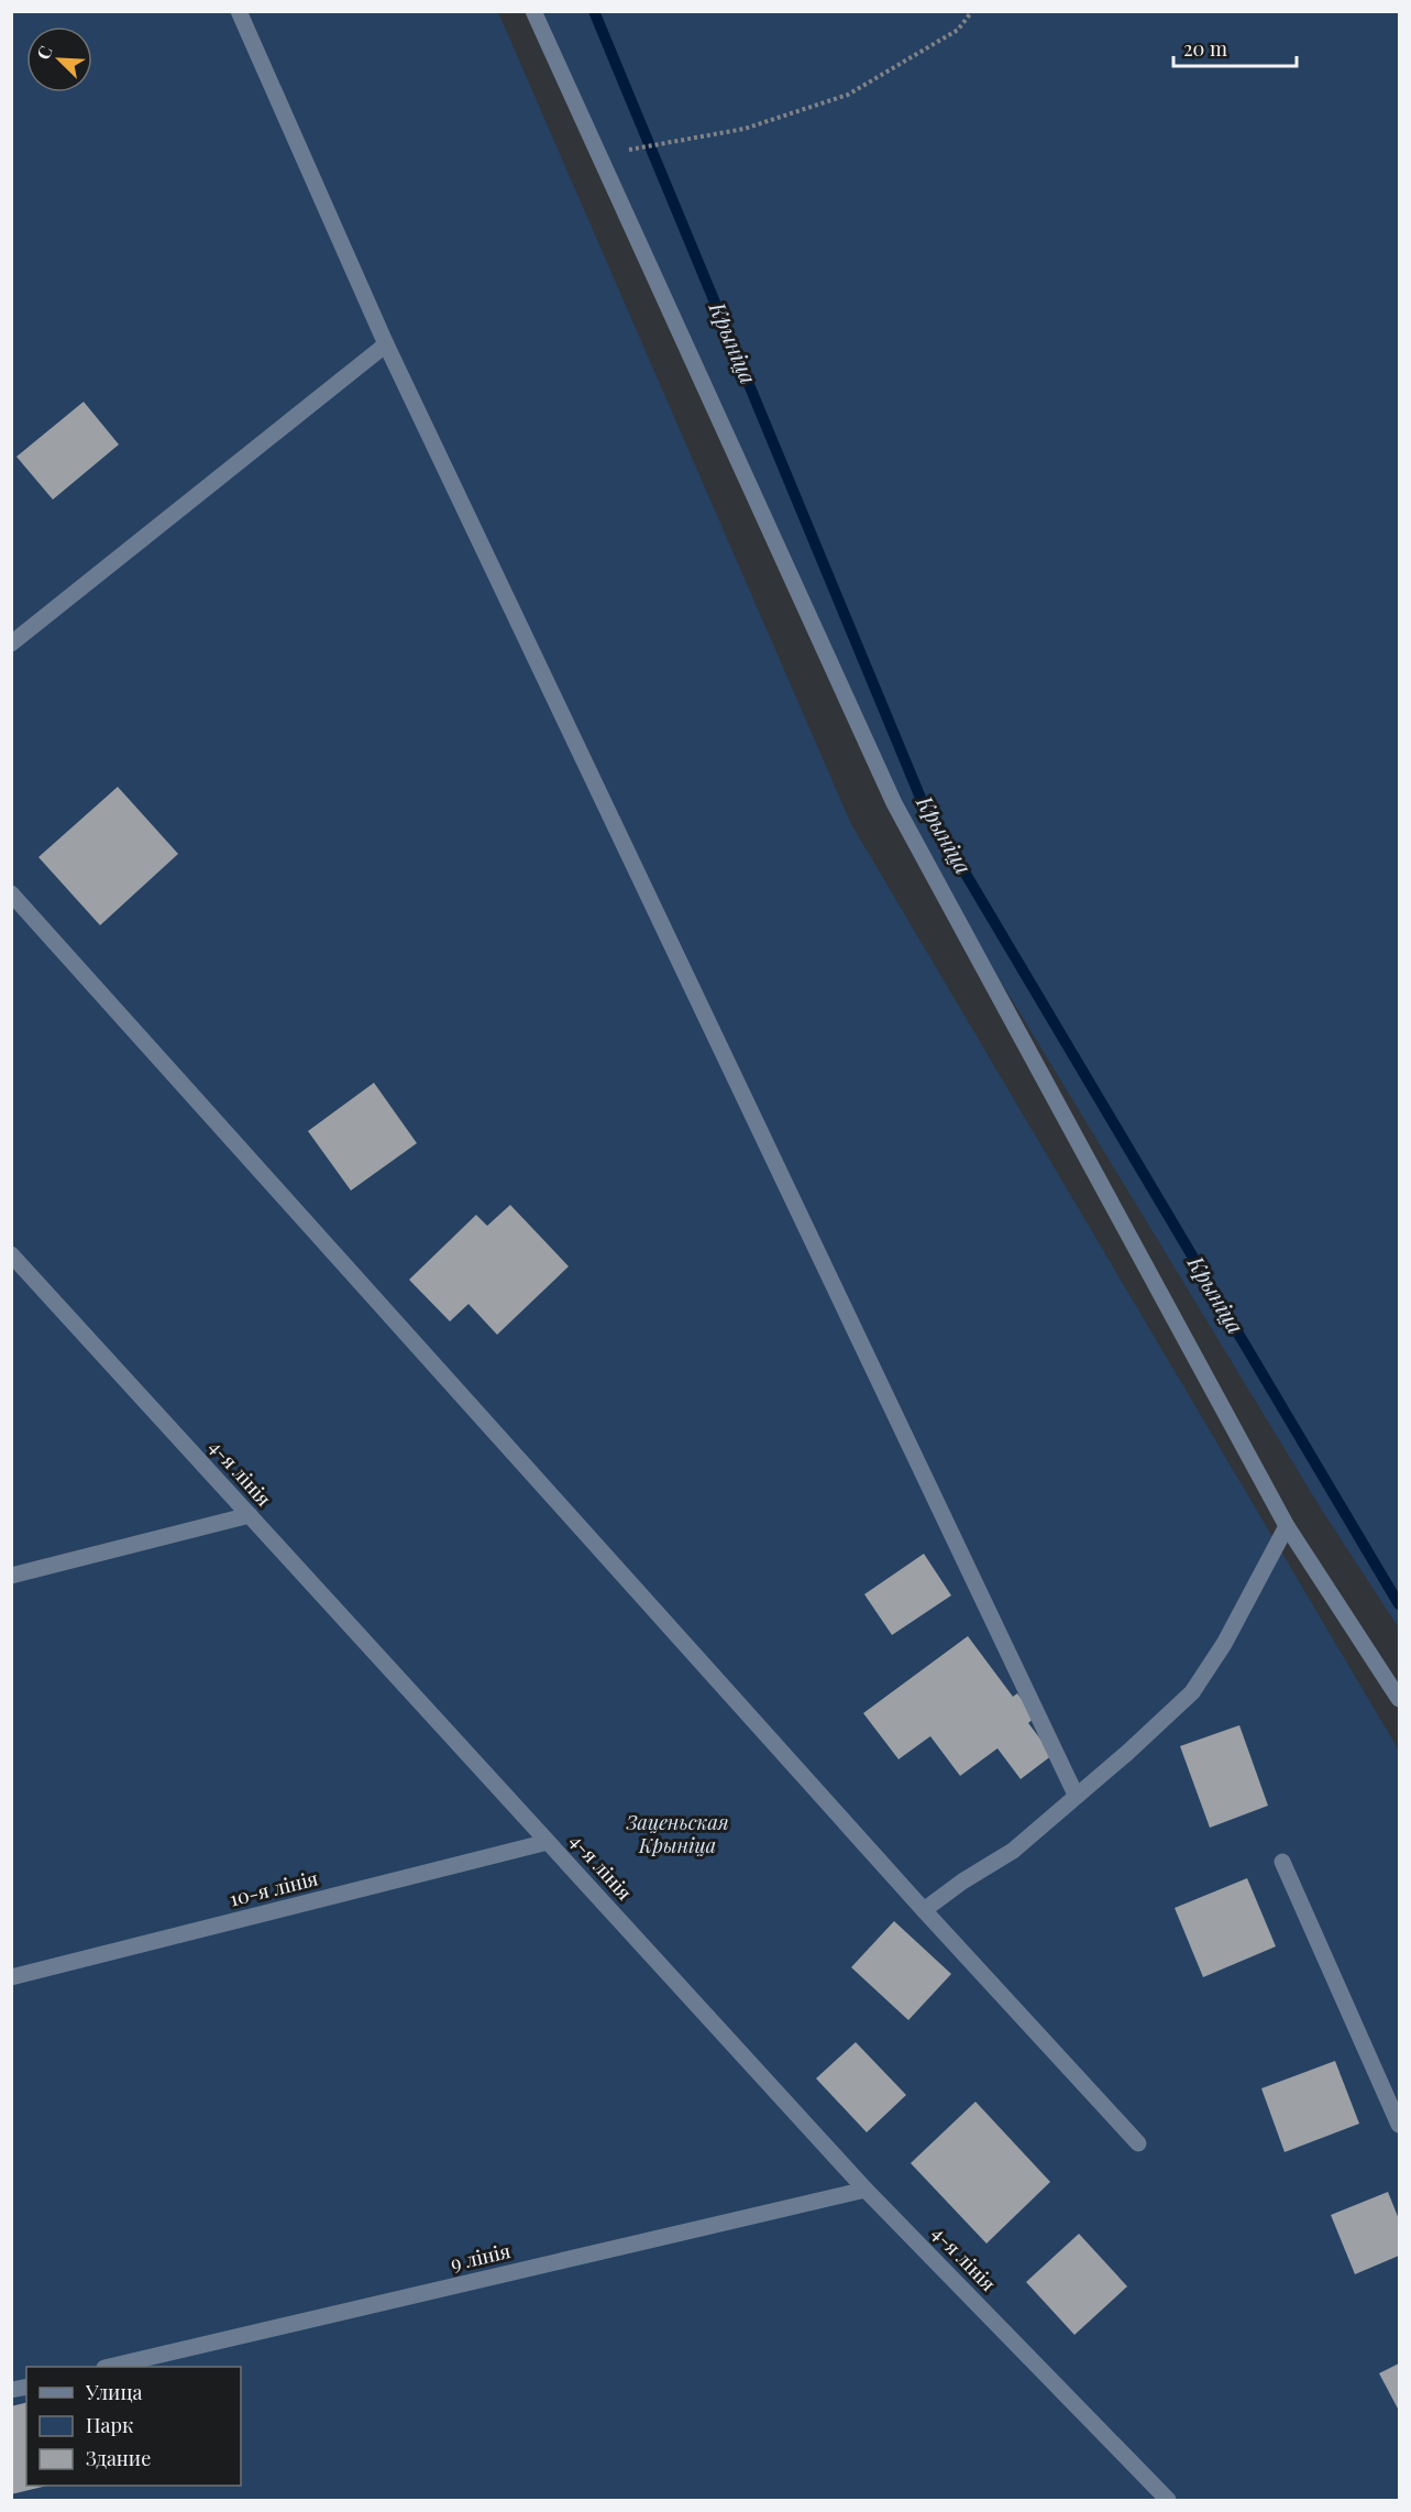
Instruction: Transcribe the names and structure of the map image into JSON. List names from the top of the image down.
{
  "streets": {
    "street": ["4-я лінія", "10-я лінія", "9 лінія"]
  },
  "crossings": [
    ["4-я лінія", "10-я лінія"],
    ["4-я лінія", "9 лінія"]
  ],
  "water": ["Крыніца"],
  "parks": ["Заценьская Крыніца"],
  "legend": ["Улица", "Парк", "Здание"],
  "scale_bar": "20 m",
  "north": "top left"
}
